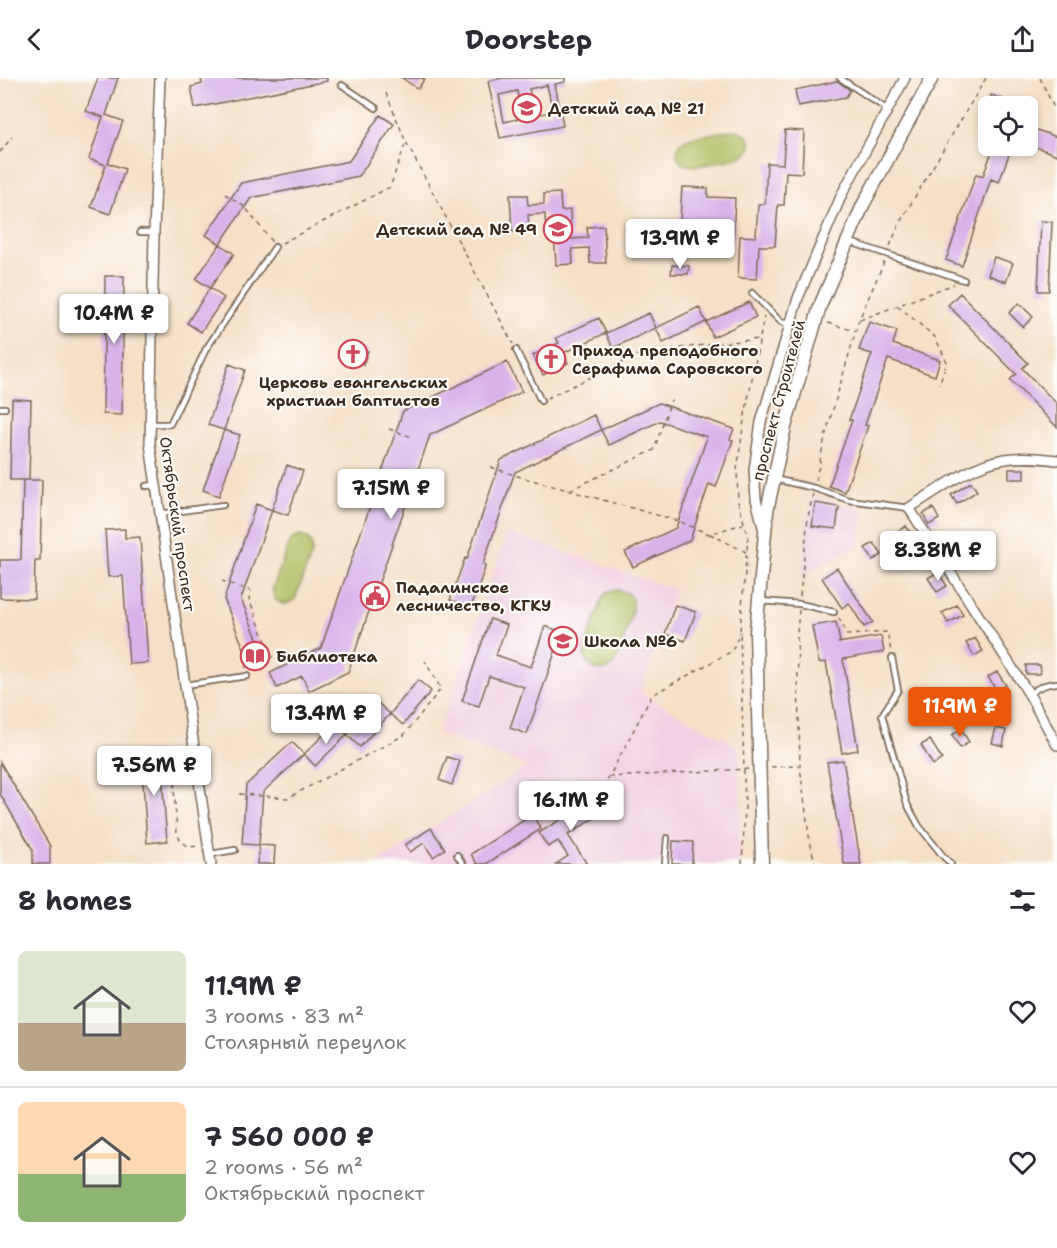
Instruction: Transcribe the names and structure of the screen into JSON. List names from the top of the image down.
{
  "streets": {
    "street": ["проспект Строителей", "Октябрьский проспект"]
  },
  "places": {
    "school or university": ["Детский сад № 21", "Детский сад № 49", "Школа №6"],
    "church": ["Церковь евангельских христиан баптистов", "Приход преподобного Серафима Саровского"],
    "public building": ["Падалинское лесничество, КГКУ"],
    "library": ["Библиотека"]
  },
  "page": {
    "header": "Doorstep",
    "price": [
      "13.9M ₽",
      "10.4M ₽",
      "7.15M ₽",
      "8.38M ₽",
      "11.9M ₽",
      "13.4M ₽",
      "7.56M ₽",
      "16.1M ₽"
    ],
    "heading": "8 homes",
    "list": [
      {
        "name": "11.9M ₽",
        "note": "3 rooms · 83 m² · Столярный переулок"
      },
      {
        "name": "7 560 000 ₽",
        "note": "2 rooms · 56 m² · Октябрьский проспект"
      }
    ]
  }
}
